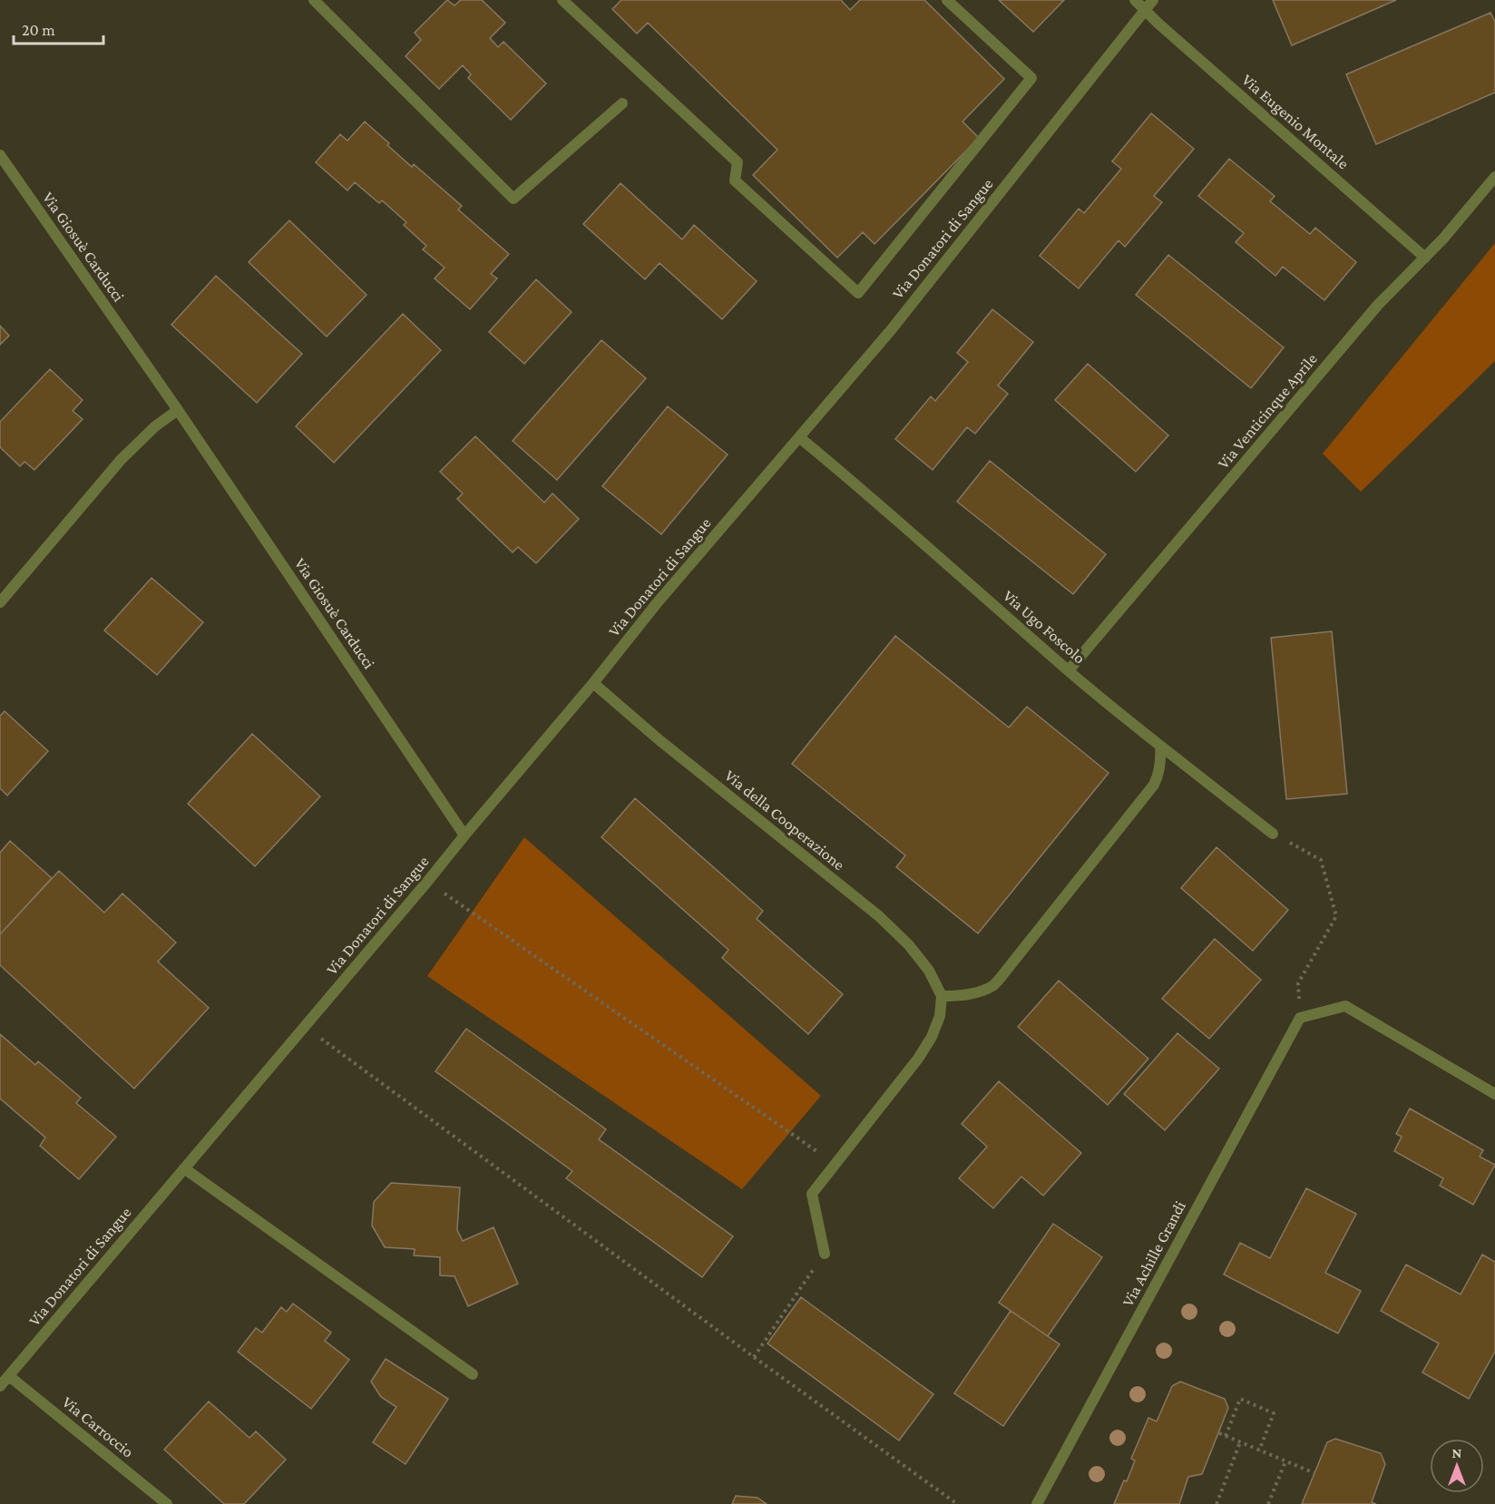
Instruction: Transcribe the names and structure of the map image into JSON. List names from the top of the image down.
{
  "streets": {
    "street": [
      "Via Eugenio Montale",
      "Via Donatori di Sangue",
      "Via Giosuè Carducci",
      "Via Venticinque Aprile",
      "Via Ugo Foscolo",
      "Via della Cooperazione",
      "Via Achille Grandi",
      "Via Carroccio"
    ]
  },
  "crossings": [
    ["Via Eugenio Montale", "Via Donatori di Sangue"],
    ["Via Eugenio Montale", "Via Venticinque Aprile"],
    ["Via Donatori di Sangue", "Via Giosuè Carducci"],
    ["Via Donatori di Sangue", "Via Ugo Foscolo"],
    ["Via Donatori di Sangue", "Via della Cooperazione"],
    ["Via Donatori di Sangue", "Via Carroccio"],
    ["Via Venticinque Aprile", "Via Ugo Foscolo"]
  ],
  "scale_bar": "20 m",
  "north": "top"
}
